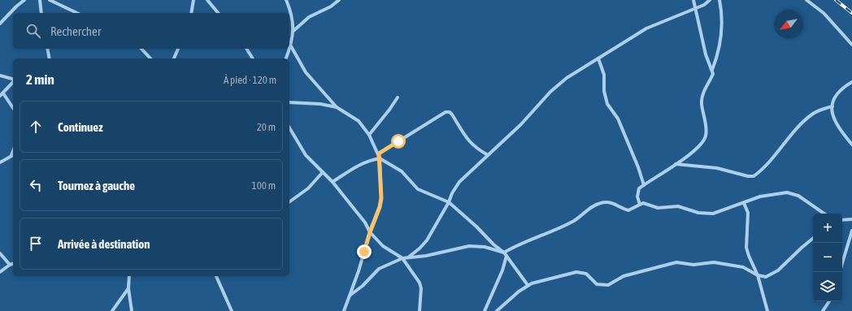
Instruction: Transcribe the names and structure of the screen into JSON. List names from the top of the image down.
{
  "north": "bottom left",
  "page": {
    "search": "Rechercher",
    "heading": ["2 min", "À pied · 120 m"],
    "list": [
      ["Continuez", "20 m"],
      ["Tournez à gauche", "100 m"],
      "Arrivée à destination"
    ],
    "map_buttons": ["+", "−"]
  }
}
